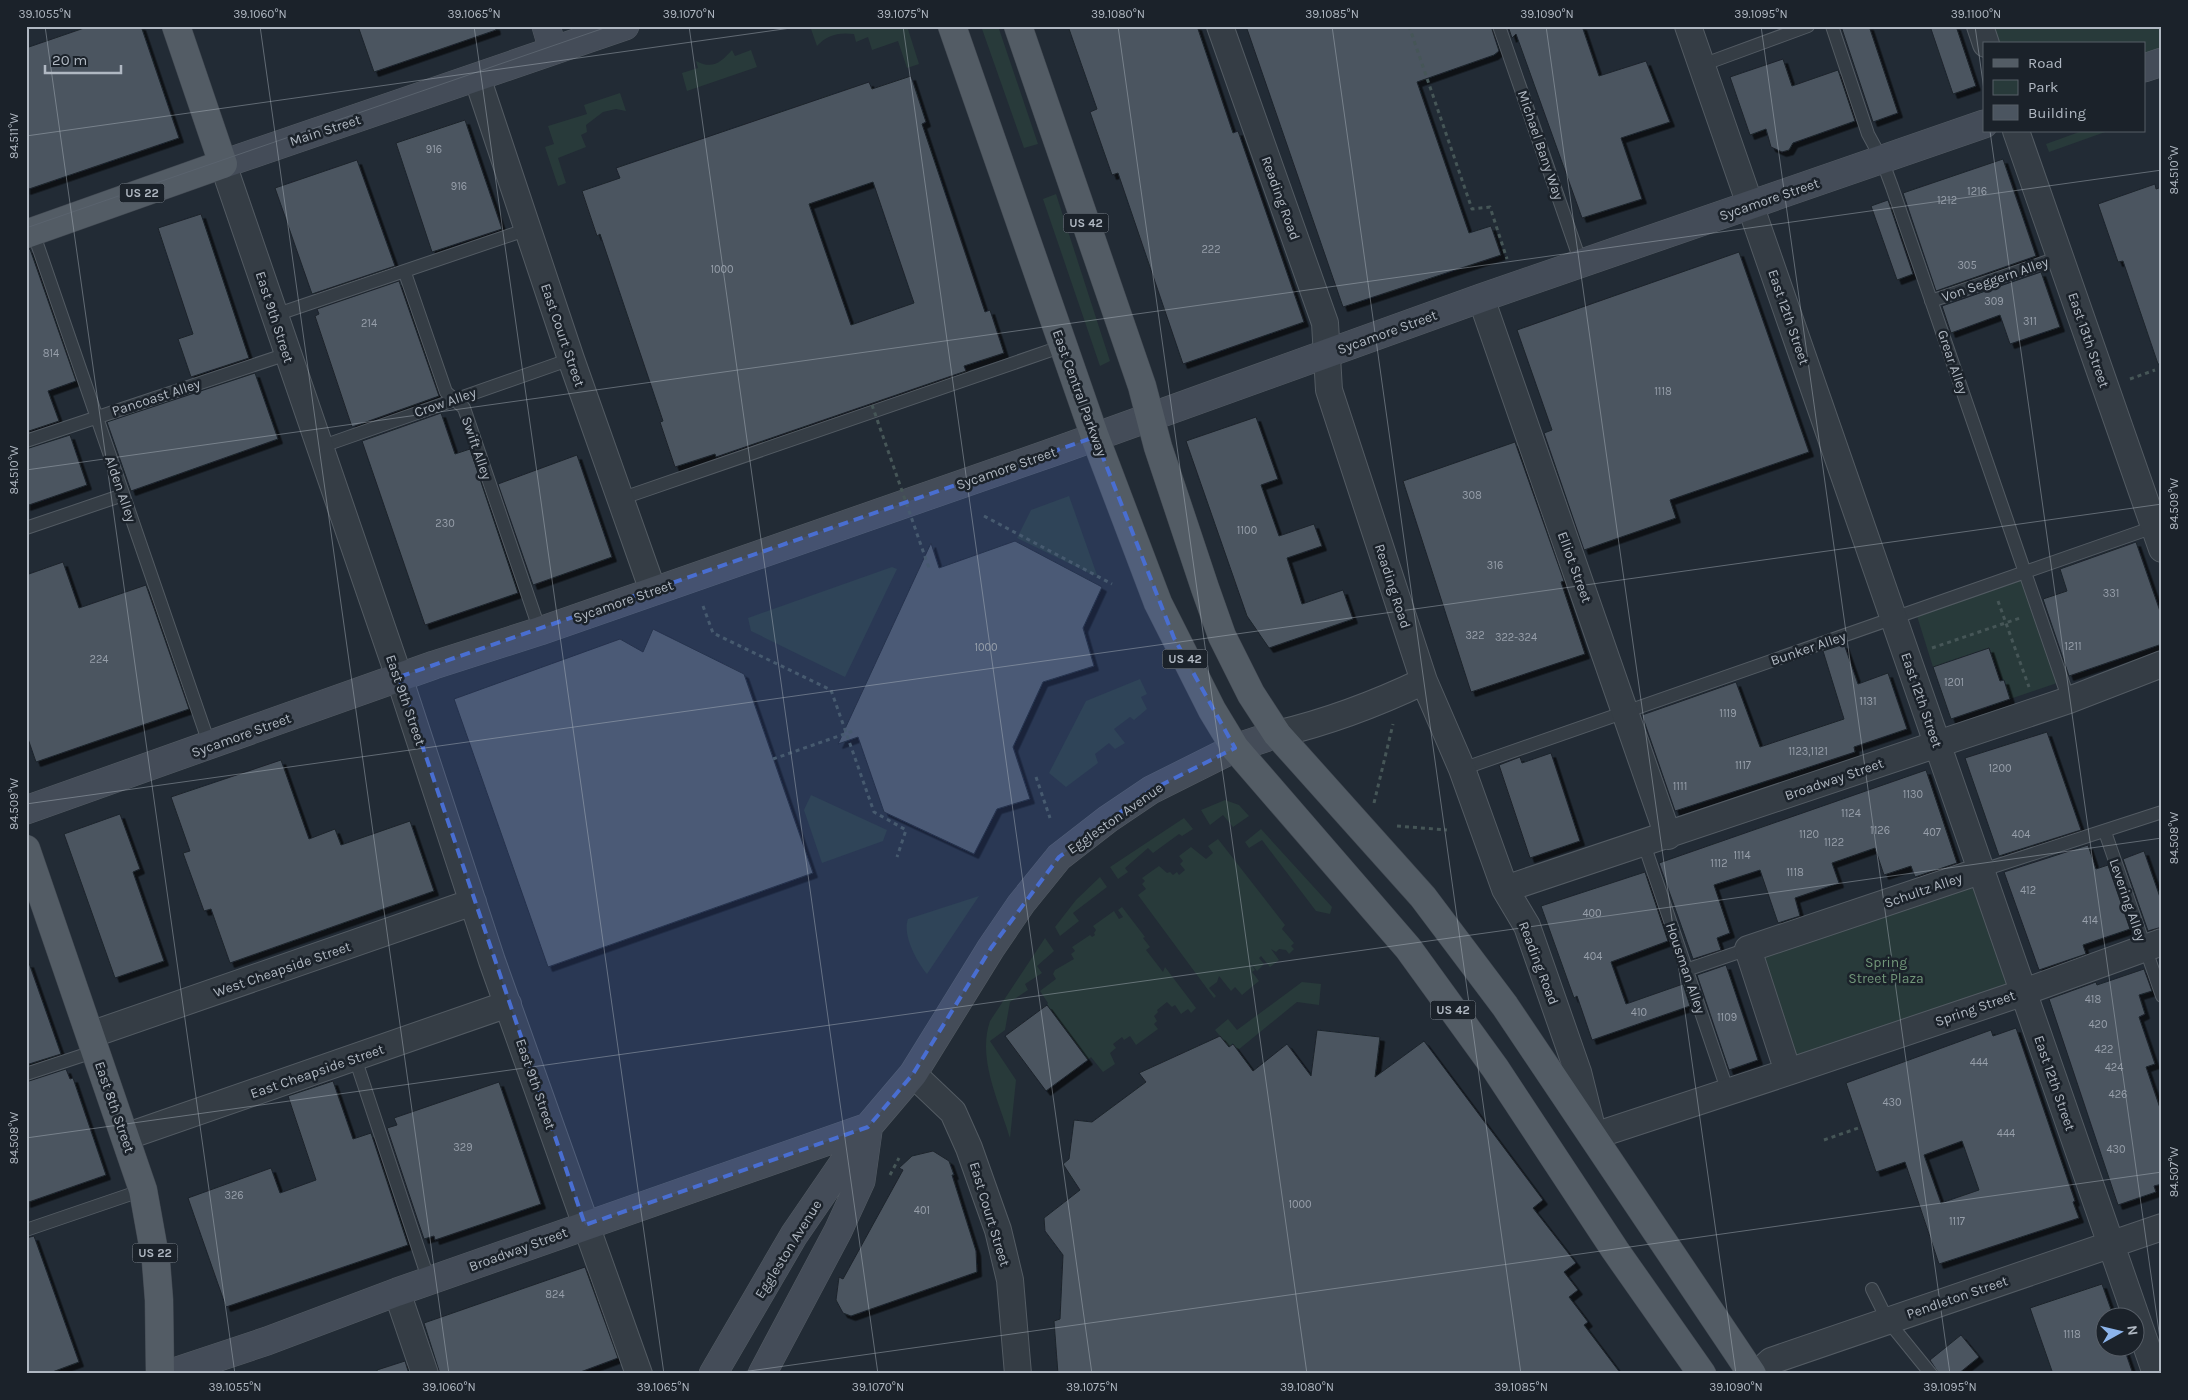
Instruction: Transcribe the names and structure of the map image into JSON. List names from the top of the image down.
{
  "streets": {
    "main road": [
      "Main Street",
      "US 22",
      "Reading Road",
      "Sycamore Street",
      "US 42",
      "East 9th Street",
      "East Central Parkway",
      "Broadway Street",
      "Eggleston Avenue",
      "East 8th Street"
    ],
    "street": [
      "East 12th Street",
      "East Court Street",
      "East 13th Street",
      "Elliot Street",
      "Schultz Alley",
      "West Cheapside Street",
      "Spring Street",
      "East Cheapside Street",
      "Pendleton Street"
    ],
    "lane": [
      "Michael Bany Way",
      "Von Seggern Alley",
      "Grear Alley",
      "Pancoast Alley",
      "Crow Alley",
      "Swift Alley",
      "Alden Alley",
      "Bunker Alley",
      "Levering Alley",
      "Housman Alley"
    ]
  },
  "crossings": [
    ["Main Street", "East 9th Street"],
    ["Main Street", "East Court Street"],
    ["Main Street", "Alden Alley"],
    ["Michael Bany Way", "Sycamore Street"],
    ["Reading Road", "Sycamore Street"],
    ["Reading Road", "US 42"],
    ["Reading Road", "Bunker Alley"],
    ["Reading Road", "Broadway Street"],
    ["Reading Road", "Eggleston Avenue"],
    ["Reading Road", "Spring Street"],
    ["Sycamore Street", "US 42"],
    ["Sycamore Street", "East 9th Street"],
    ["Sycamore Street", "East 12th Street"],
    ["Sycamore Street", "East Court Street"],
    ["Sycamore Street", "Grear Alley"],
    ["Sycamore Street", "East Central Parkway"],
    ["Sycamore Street", "Swift Alley"],
    ["Sycamore Street", "Alden Alley"],
    ["Sycamore Street", "Elliot Street"],
    ["US 42", "East Central Parkway"],
    ["US 42", "Eggleston Avenue"],
    ["Von Seggern Alley", "East 13th Street"],
    ["Von Seggern Alley", "Grear Alley"],
    ["East 9th Street", "Pancoast Alley"],
    ["East 9th Street", "Crow Alley"],
    ["East 9th Street", "Broadway Street"],
    ["East 9th Street", "West Cheapside Street"],
    ["East 9th Street", "East Cheapside Street"],
    ["East 12th Street", "Bunker Alley"],
    ["East 12th Street", "Broadway Street"],
    ["East 12th Street", "Schultz Alley"],
    ["East 12th Street", "Spring Street"],
    ["East 12th Street", "Pendleton Street"],
    ["East Court Street", "Crow Alley"],
    ["East Court Street", "Eggleston Avenue"],
    ["East 13th Street", "Bunker Alley"],
    ["Grear Alley", "Bunker Alley"],
    ["Grear Alley", "Broadway Street"],
    ["East Central Parkway", "Eggleston Avenue"],
    ["Pancoast Alley", "Alden Alley"],
    ["Crow Alley", "Swift Alley"],
    ["Elliot Street", "Bunker Alley"],
    ["Elliot Street", "Broadway Street"],
    ["Elliot Street", "Housman Alley"],
    ["Broadway Street", "Eggleston Avenue"],
    ["Broadway Street", "Housman Alley"],
    ["Schultz Alley", "Levering Alley"],
    ["Schultz Alley", "Housman Alley"],
    ["Levering Alley", "Spring Street"],
    ["Housman Alley", "Spring Street"],
    ["West Cheapside Street", "East 8th Street"],
    ["East Cheapside Street", "East 8th Street"]
  ],
  "parks": ["Spring Street Plaza"],
  "house_numbers": [
    "916",
    "916",
    "1216",
    "1212",
    "222",
    "305",
    "1000",
    "309",
    "311",
    "214",
    "814",
    "1118",
    "308",
    "230",
    "1100",
    "316",
    "331",
    "322",
    "322-324",
    "1211",
    "1000",
    "224",
    "1201",
    "1131",
    "1119",
    "1123,1121",
    "1117",
    "1200",
    "1111",
    "1130",
    "1124",
    "1126",
    "407",
    "1120",
    "404",
    "1122",
    "1114",
    "1112",
    "1118",
    "412",
    "400",
    "414",
    "404",
    "418",
    "410",
    "1109",
    "420",
    "422",
    "444",
    "424",
    "426",
    "430",
    "444",
    "329",
    "430",
    "326",
    "1000",
    "401",
    "1117",
    "824",
    "1118"
  ],
  "legend": ["Road", "Park", "Building"],
  "scale_bar": "20 m",
  "north": "right",
  "coordinates": [
    "39.1055°N",
    "39.1060°N",
    "39.1065°N",
    "39.1070°N",
    "39.1075°N",
    "39.1080°N",
    "39.1085°N",
    "39.1090°N",
    "39.1095°N",
    "39.1100°N",
    "84.511°W",
    "84.510°W",
    "84.509°W",
    "84.508°W",
    "84.507°W"
  ]
}
